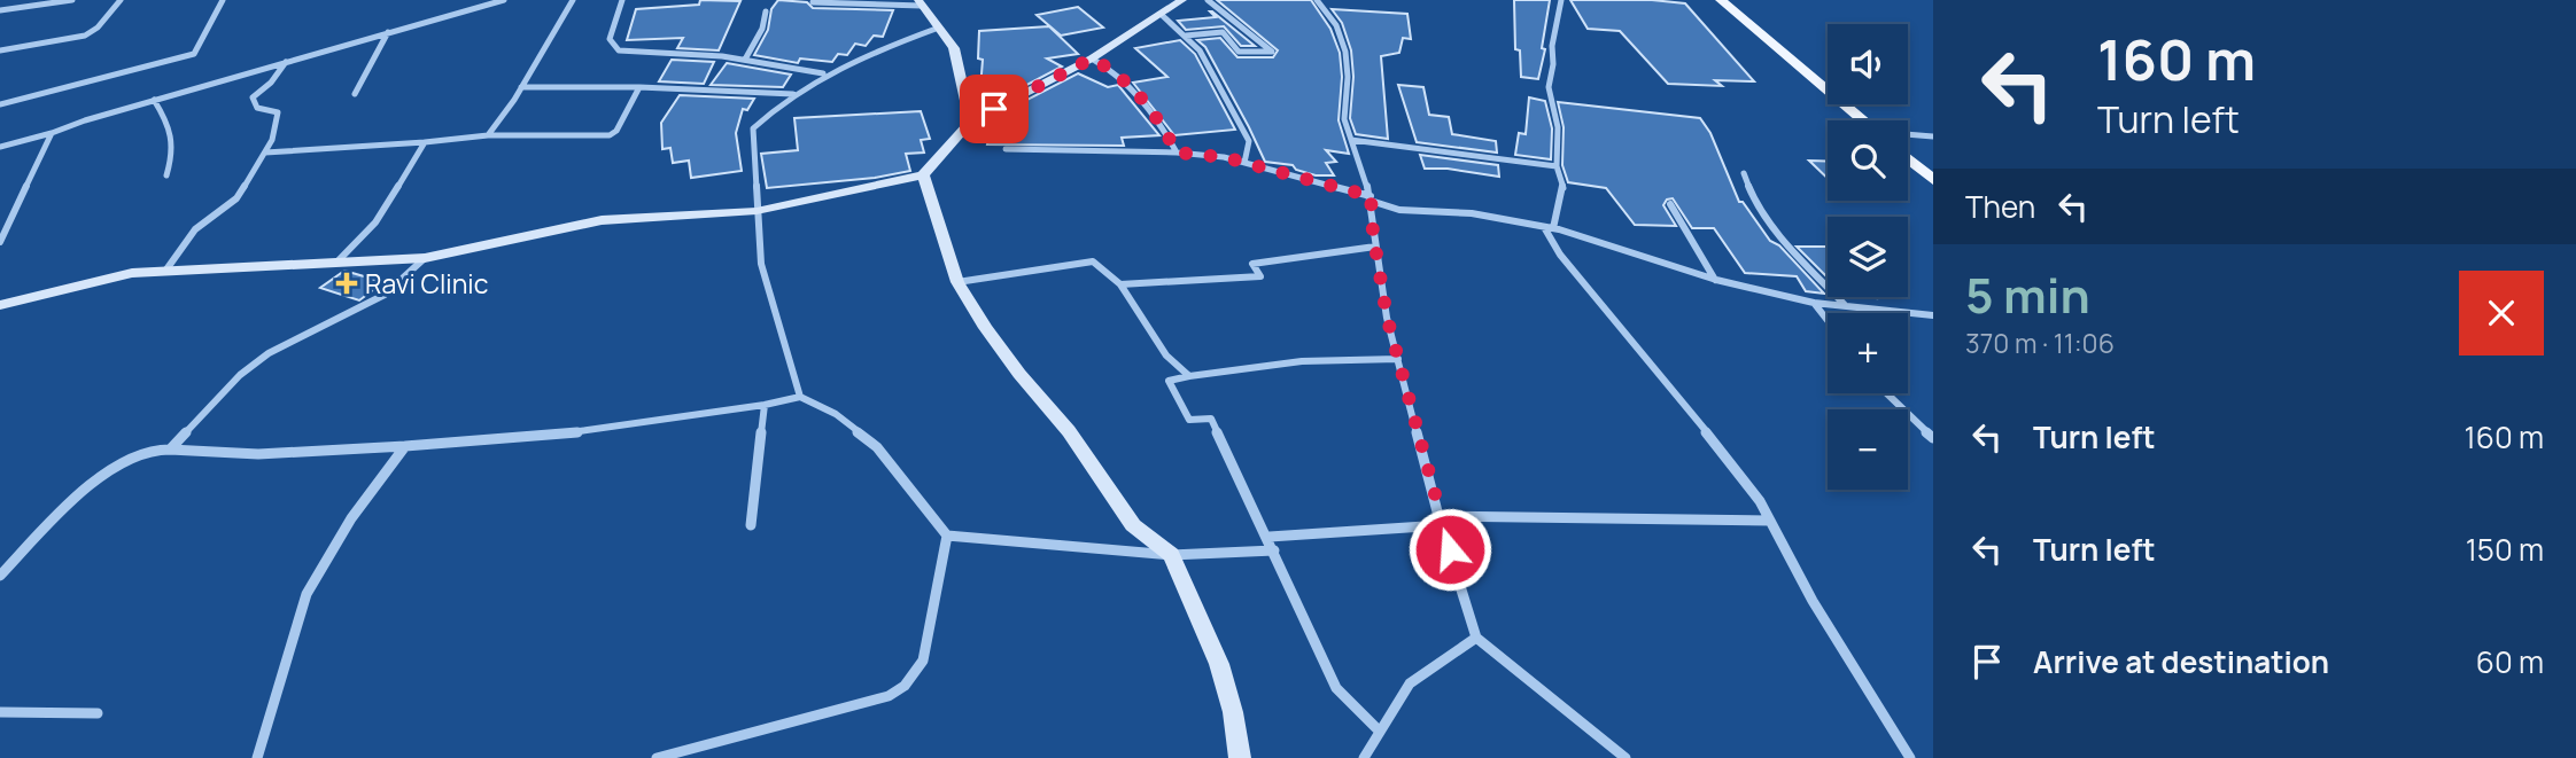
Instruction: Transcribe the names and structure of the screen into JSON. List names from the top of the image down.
{
  "places": {
    "health": ["Ravi Clinic"]
  },
  "page": {
    "turn": ["160 m", "Turn left"],
    "map_buttons": ["+", "−"],
    "then": "Then",
    "heading": ["5 min", "370 m · 11:06"],
    "list": [
      {
        "name": "Turn left",
        "value": "160 m"
      },
      {
        "name": "Turn left",
        "value": "150 m"
      },
      {
        "name": "Arrive at destination",
        "value": "60 m"
      }
    ]
  }
}
